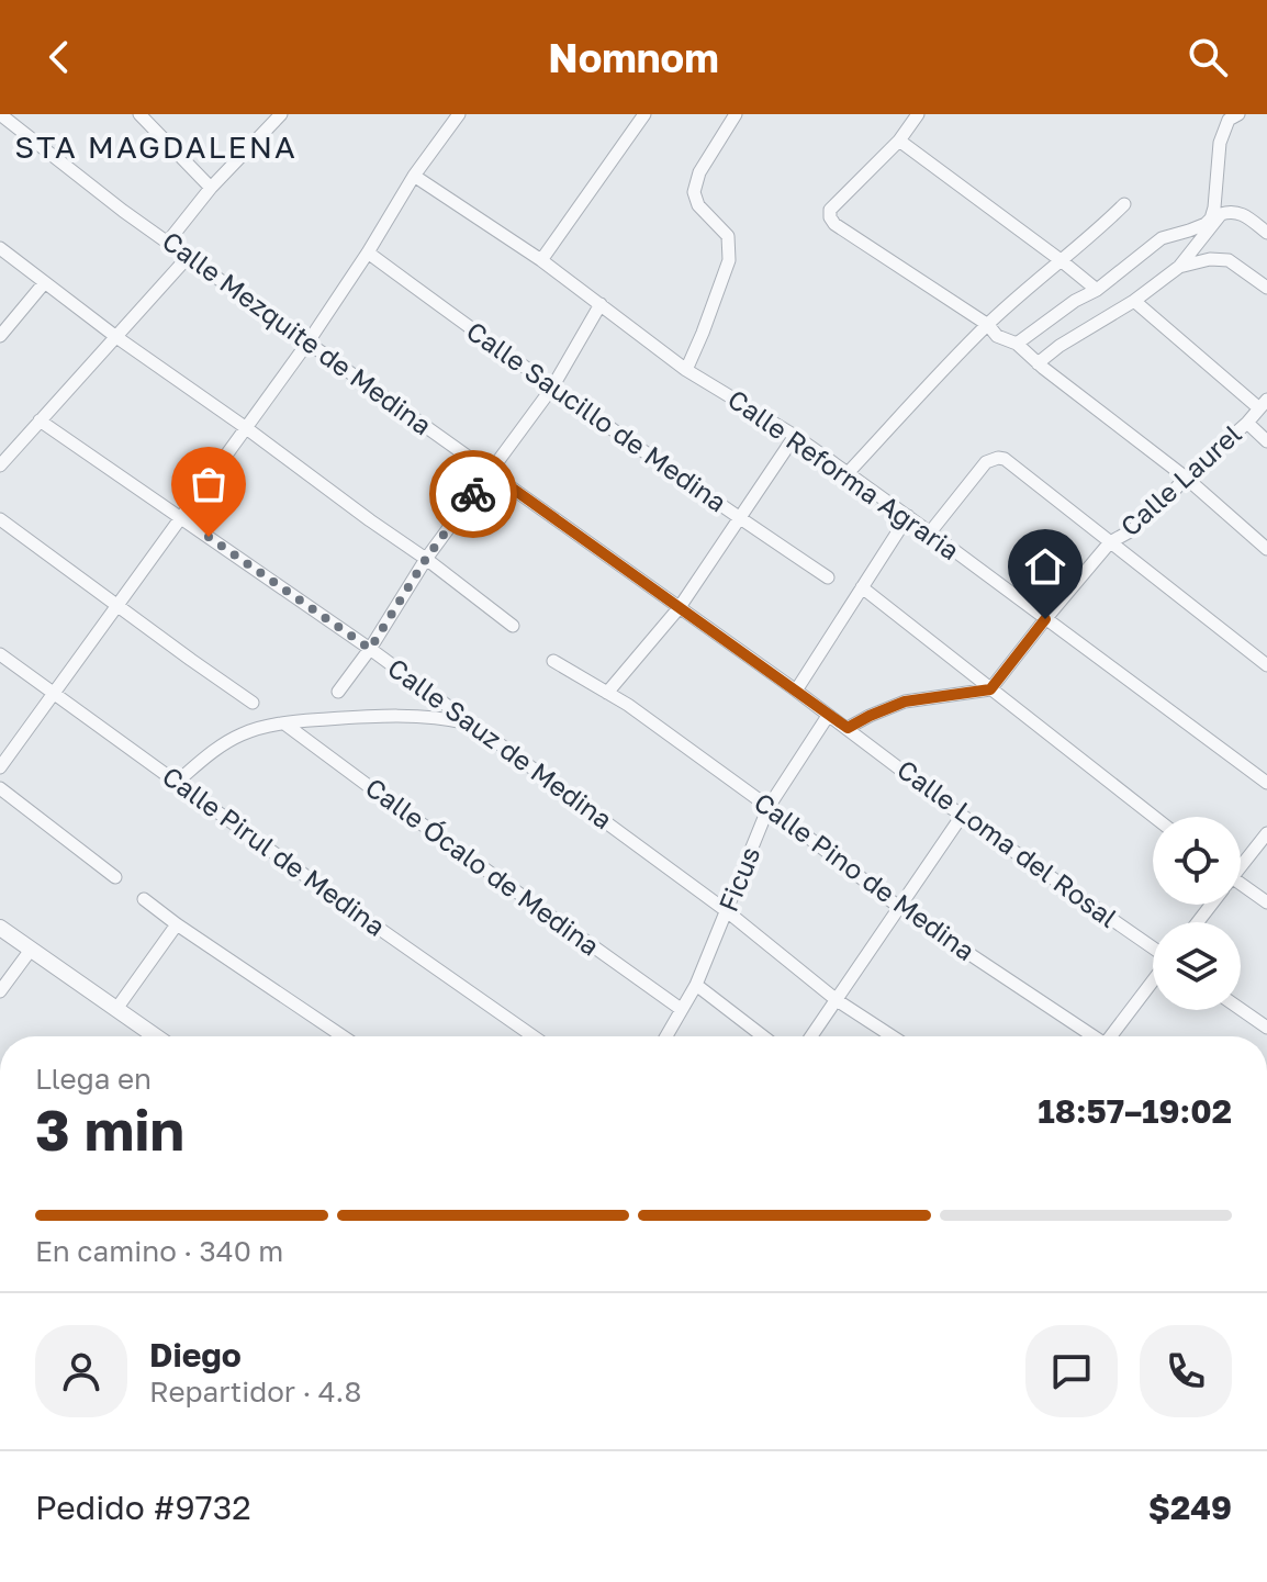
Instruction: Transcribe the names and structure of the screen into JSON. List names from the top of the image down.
{
  "streets": {
    "street": [
      "Calle Mezquite de Medina",
      "Calle Saucillo de Medina",
      "Calle Reforma Agraria",
      "Calle Laurel",
      "Calle Sauz de Medina",
      "Calle Loma del Rosal",
      "Calle Pirul de Medina",
      "Calle Ócalo de Medina",
      "Calle Pino de Medina",
      "Ficus"
    ]
  },
  "crossings": [
    ["Calle Mezquite de Medina", "Calle Loma del Rosal"],
    ["Calle Mezquite de Medina", "Ficus"],
    ["Calle Reforma Agraria", "Calle Laurel"],
    ["Calle Sauz de Medina", "Ficus"],
    ["Calle Ócalo de Medina", "Ficus"],
    ["Calle Pino de Medina", "Ficus"]
  ],
  "districts": ["STA MAGDALENA"],
  "page": {
    "header": "Nomnom",
    "heading": ["3 min", "Llega en", "18:57–19:02"],
    "panel": [
      "Diego",
      "Repartidor · 4.8",
      "Pedido #9732",
      "$249"
    ],
    "bar": "En camino · 340 m"
  }
}
